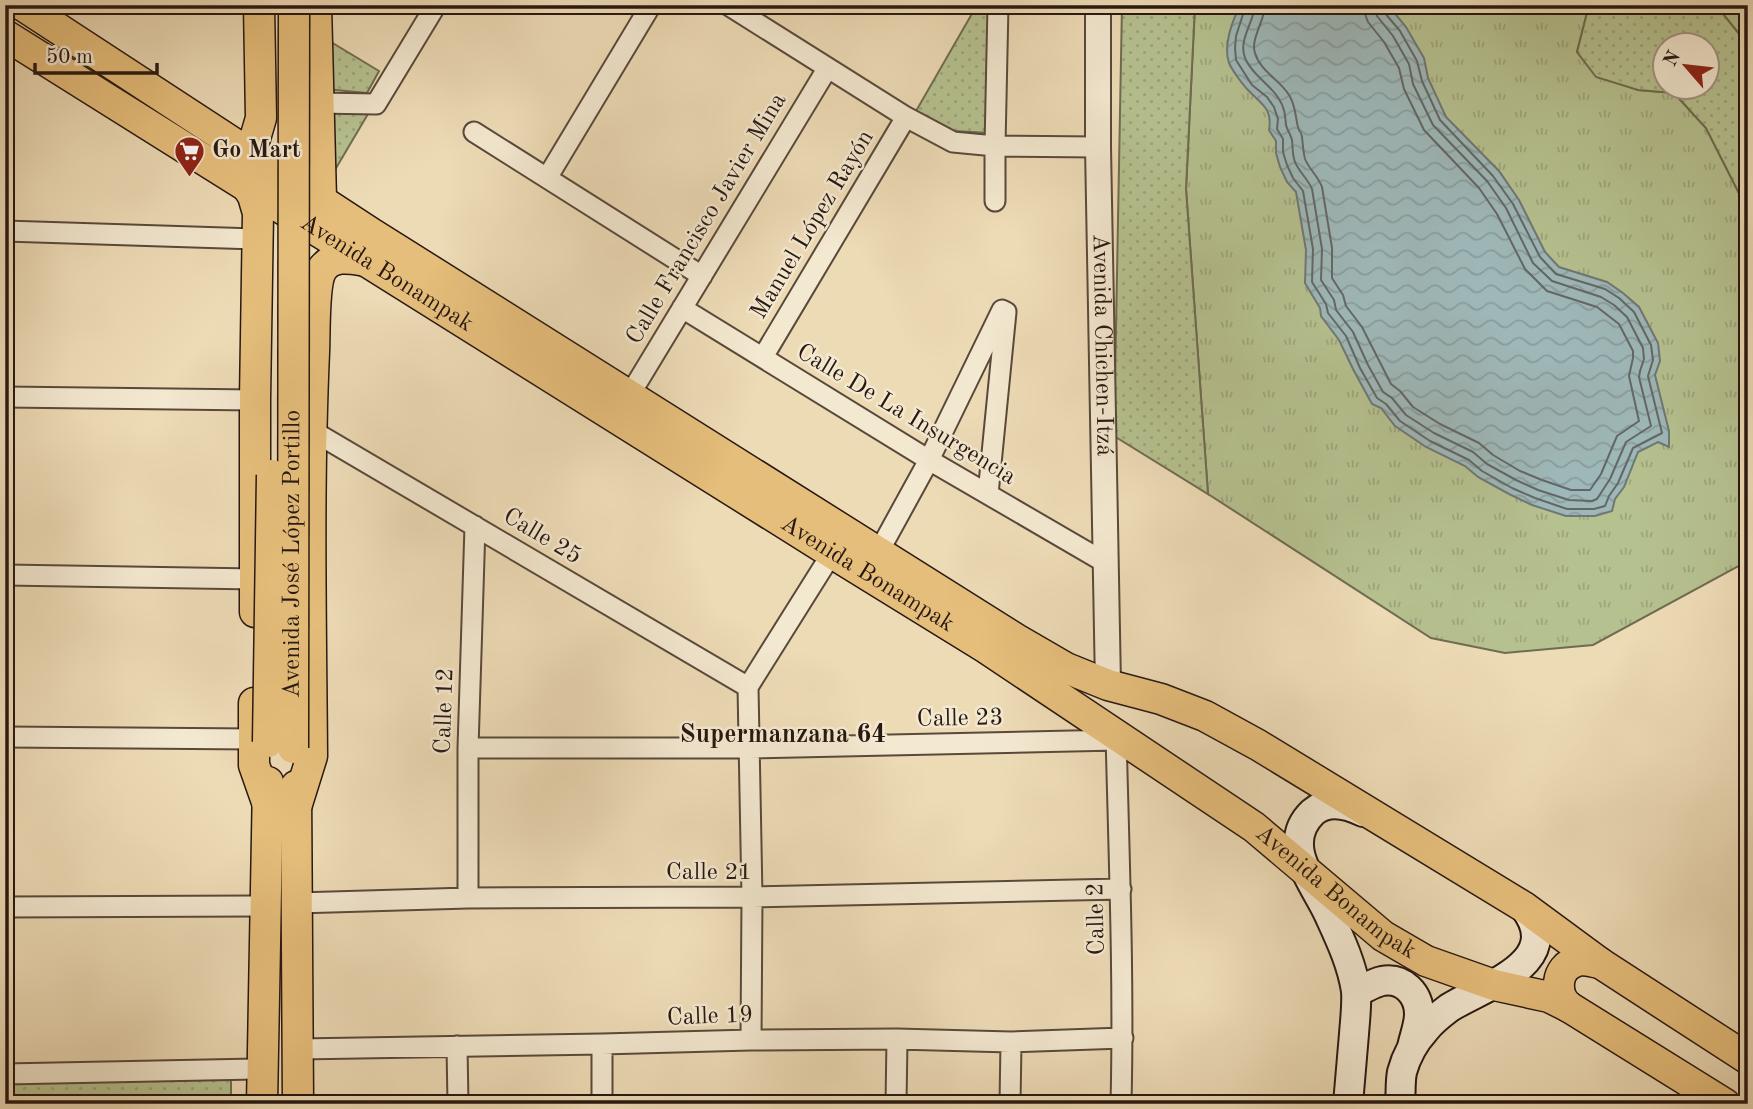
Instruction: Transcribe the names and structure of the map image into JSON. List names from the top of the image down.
{
  "streets": {
    "main road": ["Avenida Bonampak", "Avenida José López Portillo"],
    "street": [
      "Calle Francisco Javier Mina",
      "Manuel López Rayón",
      "Avenida Chichen-Itzá",
      "Calle De La Insurgencia",
      "Calle 25",
      "Calle 12",
      "Calle 23",
      "Calle 21",
      "Calle 2",
      "Calle 19"
    ]
  },
  "crossings": [
    ["Calle Francisco Javier Mina", "Avenida Bonampak"],
    ["Calle Francisco Javier Mina", "Calle De La Insurgencia"],
    ["Manuel López Rayón", "Calle De La Insurgencia"],
    ["Avenida Bonampak", "Avenida Chichen-Itzá"],
    ["Avenida Bonampak", "Calle 23"],
    ["Avenida Bonampak", "Calle 2"],
    ["Avenida Chichen-Itzá", "Calle De La Insurgencia"],
    ["Calle 25", "Calle 12"],
    ["Avenida José López Portillo", "Calle 21"],
    ["Avenida José López Portillo", "Calle 19"],
    ["Calle 12", "Calle 23"],
    ["Calle 12", "Calle 21"],
    ["Calle 23", "Calle 2"],
    ["Calle 21", "Calle 2"],
    ["Calle 2", "Calle 19"]
  ],
  "districts": ["Supermanzana 64"],
  "places": {
    "supermarket": ["Go Mart"]
  },
  "scale_bar": "50 m",
  "north": "top left"
}
